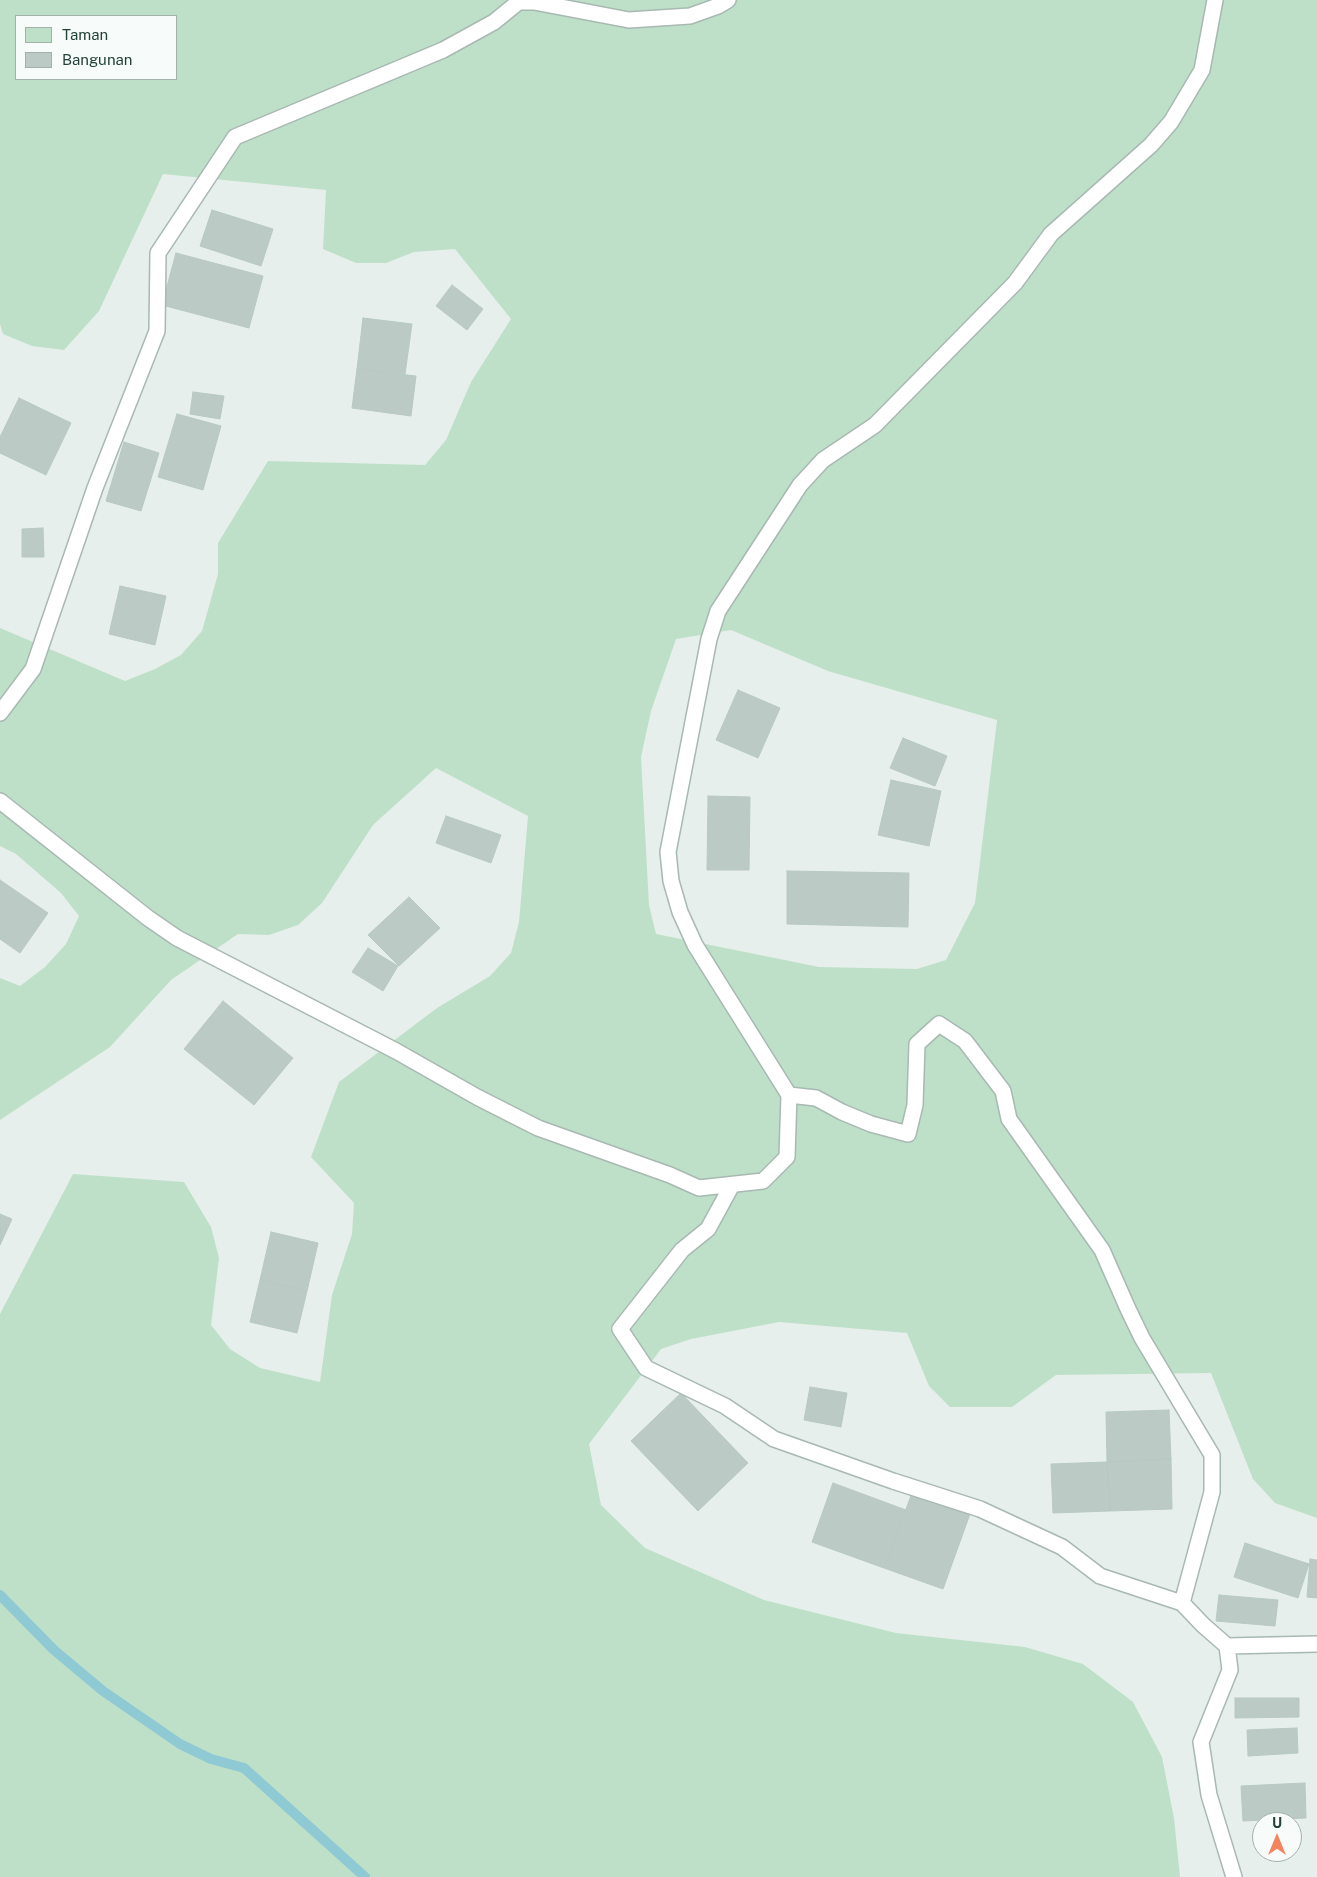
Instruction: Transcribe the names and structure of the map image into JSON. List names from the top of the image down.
{
  "legend": ["Taman", "Bangunan"],
  "north": "top"
}
